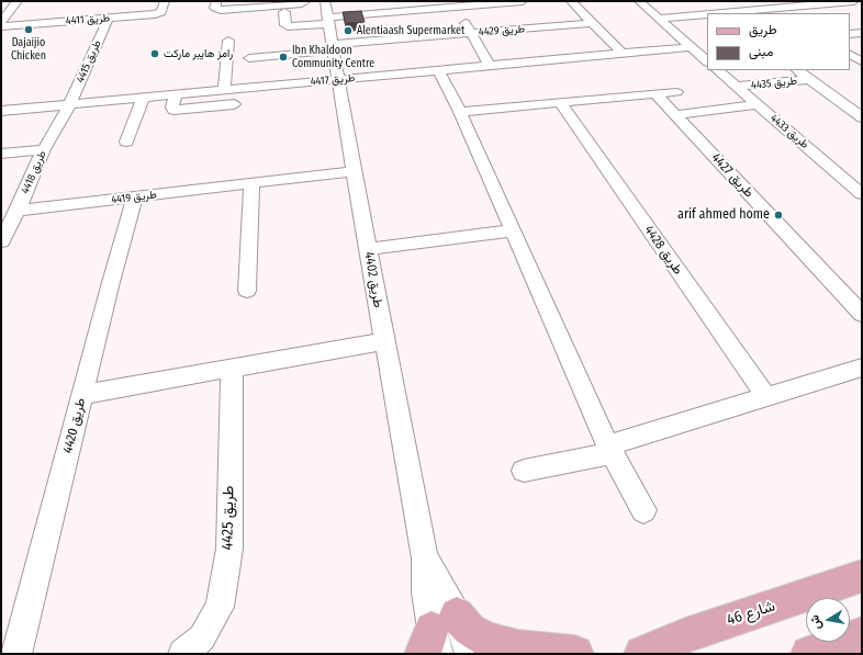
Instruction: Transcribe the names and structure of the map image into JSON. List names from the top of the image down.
{
  "streets": {
    "main road": ["شارع 46"],
    "street": [
      "طريق 4411",
      "طريق 4429",
      "طريق 4415",
      "طريق 4417",
      "طريق 4435",
      "طريق 4433",
      "طريق 4418",
      "طريق 4427",
      "طريق 4419",
      "طريق 4428",
      "طريق 4402",
      "طريق 4420",
      "طريق 4425"
    ]
  },
  "crossings": [
    ["طريق 4411", "طريق 4415"],
    ["طريق 4429", "طريق 4402"],
    ["طريق 4415", "طريق 4417"],
    ["طريق 4415", "طريق 4418"],
    ["طريق 4417", "طريق 4418"],
    ["طريق 4417", "طريق 4402"],
    ["طريق 4435", "طريق 4433"],
    ["طريق 4418", "طريق 4419"],
    ["طريق 4419", "طريق 4402"],
    ["طريق 4419", "طريق 4420"]
  ],
  "places": [
    "Dajaijio Chicken",
    "Alentiaash Supermarket",
    "رامز هايبر ماركت",
    "Ibn Khaldoon Community Centre",
    "arif ahmed home"
  ],
  "legend": ["طريق", "مبنى"],
  "north": "left"
}
